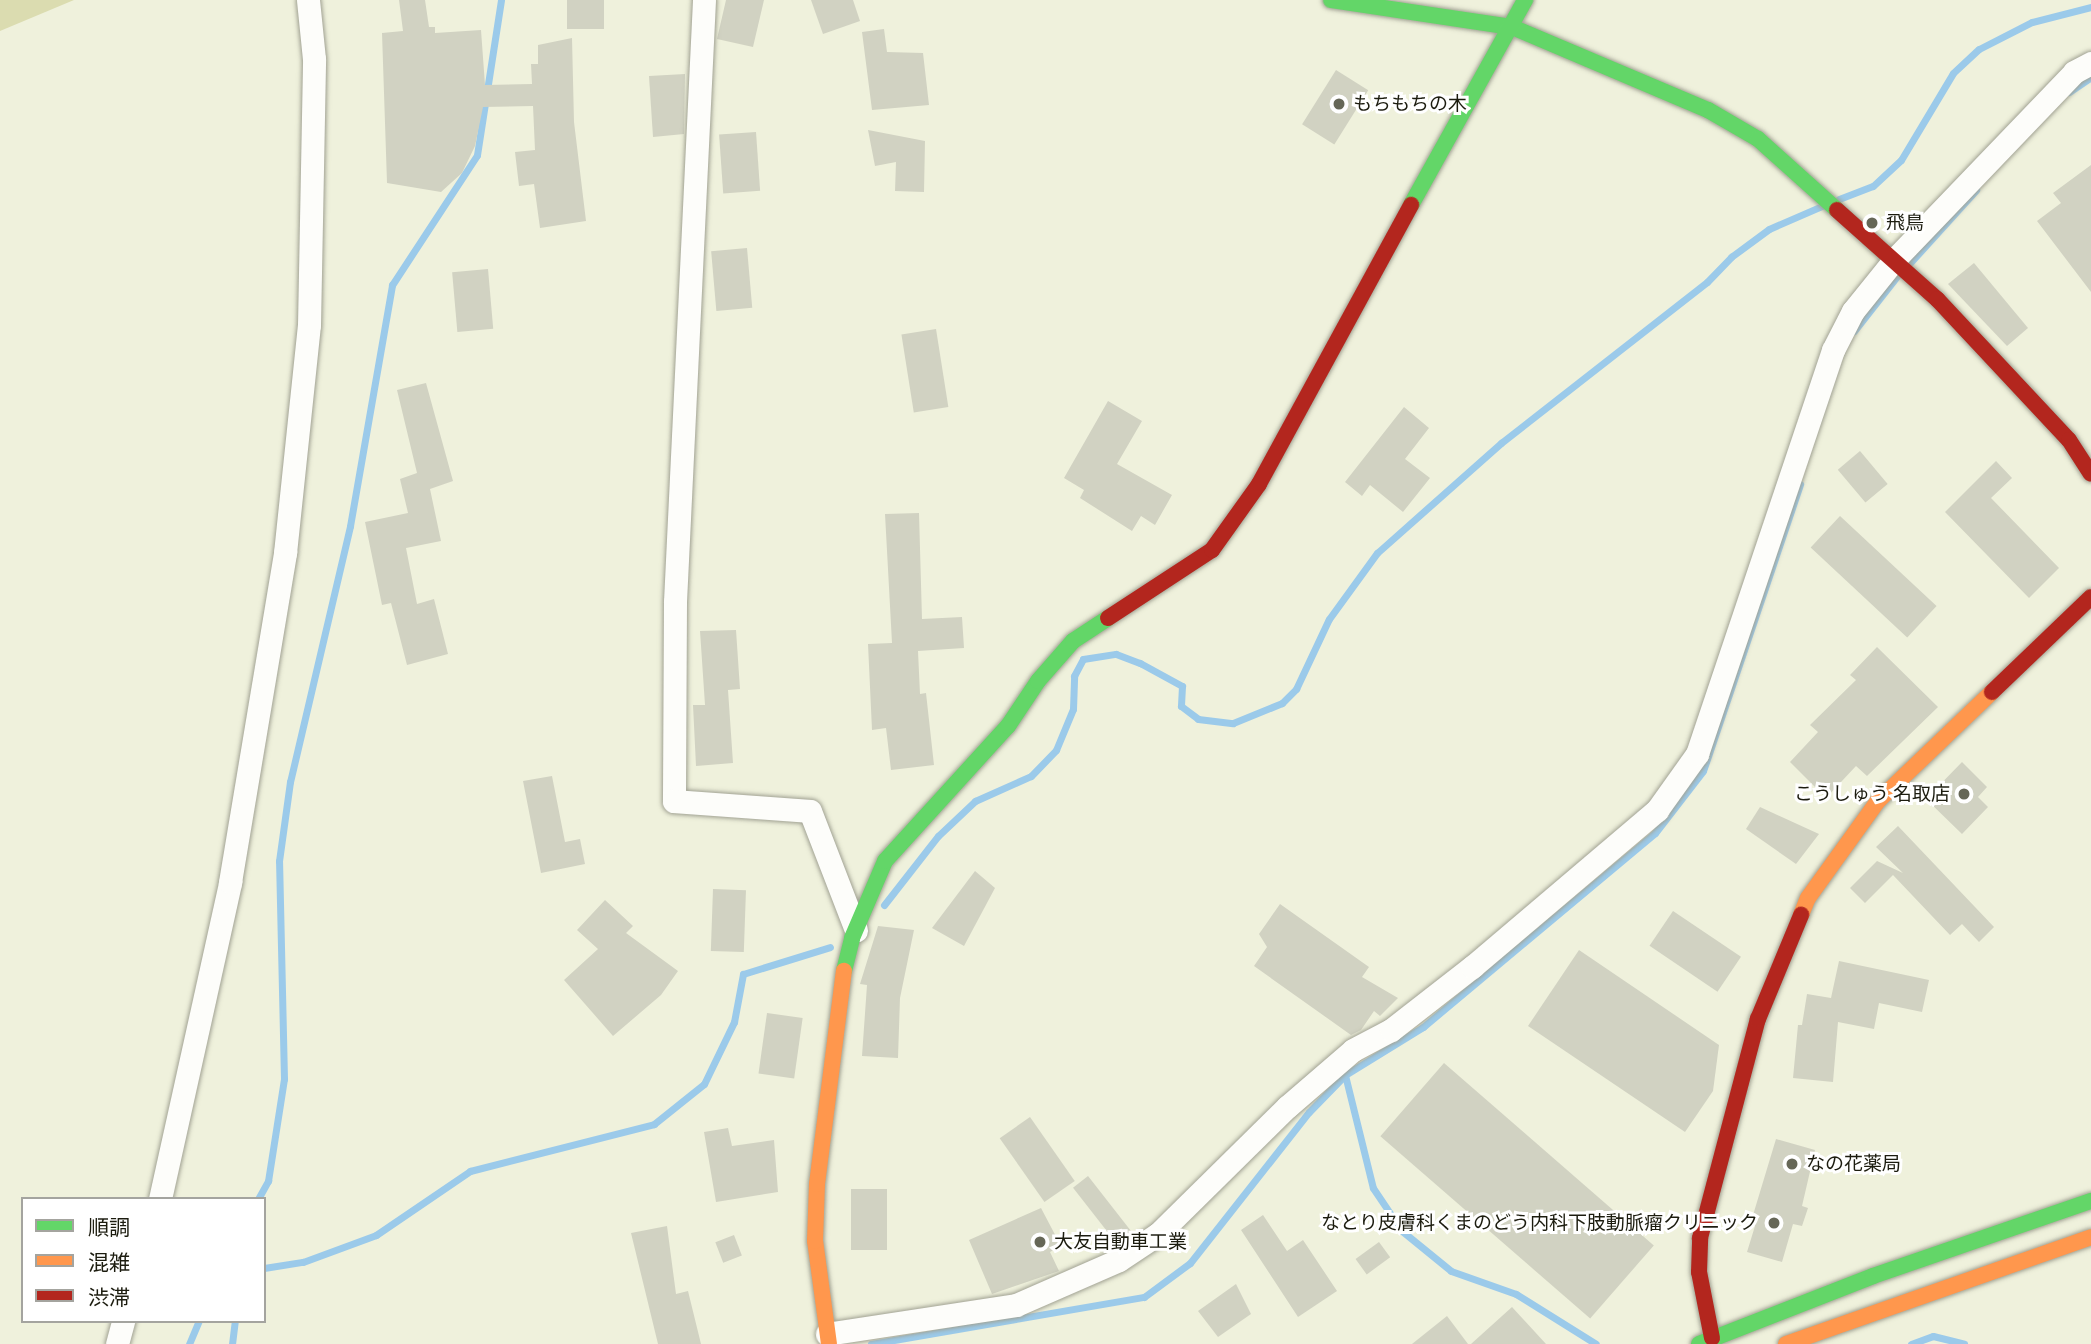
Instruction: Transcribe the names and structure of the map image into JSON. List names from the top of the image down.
{
  "places": [
    "もちもちの木",
    "飛鳥",
    "こうしゅう 名取店",
    "なの花薬局",
    "なとり皮膚科くまのどう内科下肢動脈瘤クリニック",
    "大友自動車工業"
  ],
  "legend": ["順調", "混雑", "渋滞"]
}
